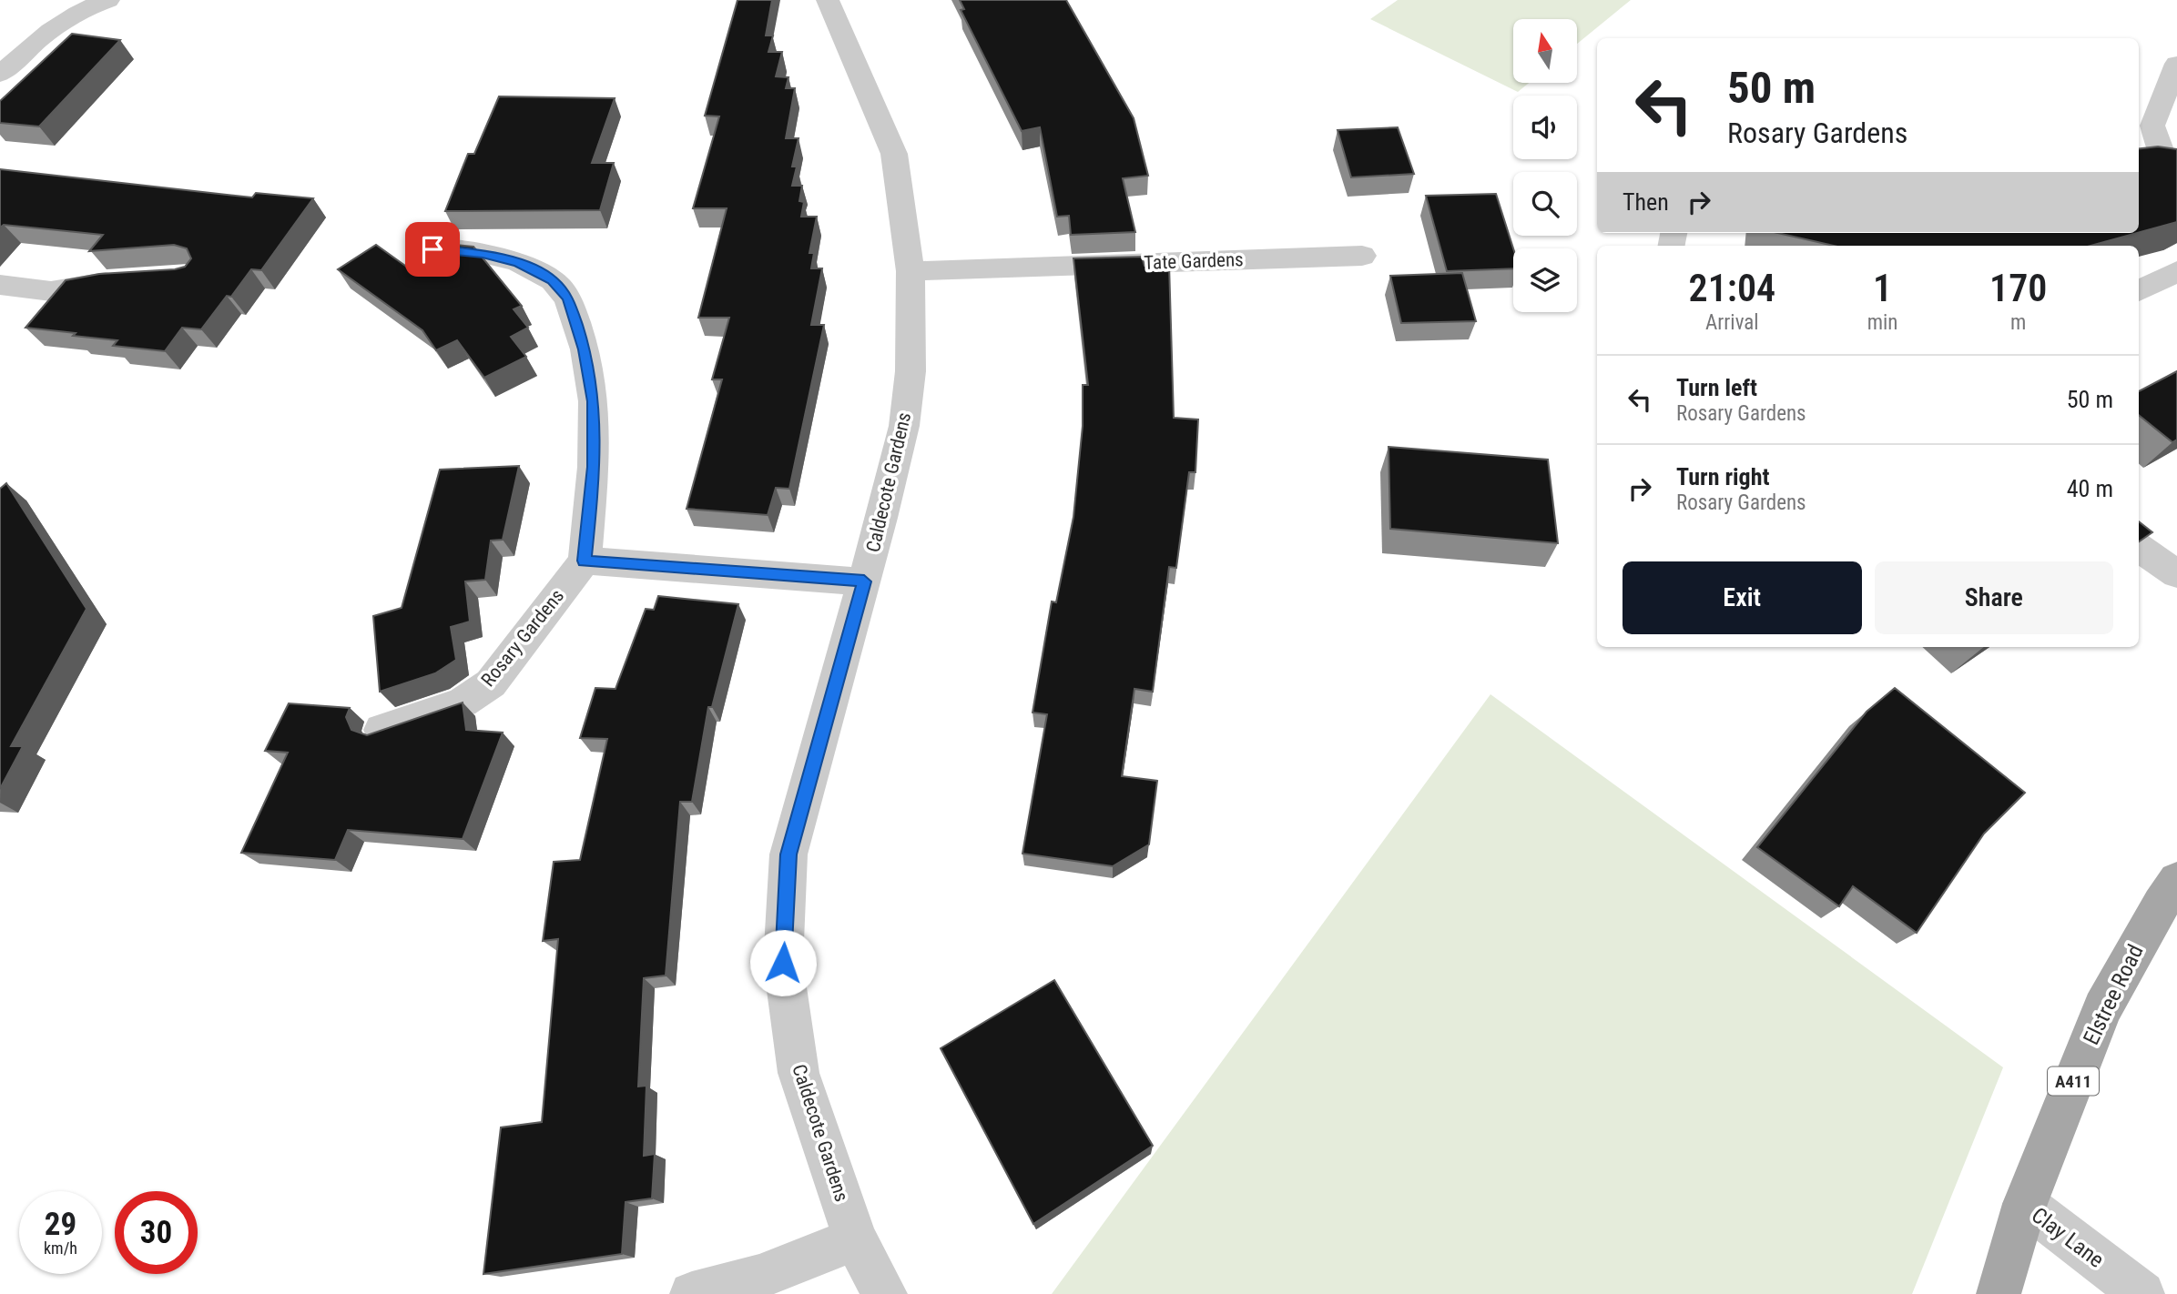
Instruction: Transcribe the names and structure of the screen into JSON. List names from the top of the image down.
{
  "streets": {
    "main road": ["Elstree Road", "A411"],
    "street": [
      "Tate Gardens",
      "Caldecote Gardens",
      "Rosary Gardens",
      "Clay Lane"
    ]
  },
  "crossings": [
    ["Tate Gardens", "Caldecote Gardens"],
    ["Elstree Road", "Clay Lane"]
  ],
  "north": "top",
  "page": {
    "turn": ["50 m", "Rosary Gardens"],
    "then": "Then",
    "eta": [
      "21:04",
      "Arrival",
      "1",
      "min",
      "170",
      "m"
    ],
    "list": [
      {
        "name": "Turn left",
        "note": "Rosary Gardens",
        "value": "50 m"
      },
      {
        "name": "Turn right",
        "note": "Rosary Gardens",
        "value": "40 m"
      }
    ],
    "buttons": ["Exit", "Share"],
    "speed": "29 km/h",
    "limit": "30"
  }
}
